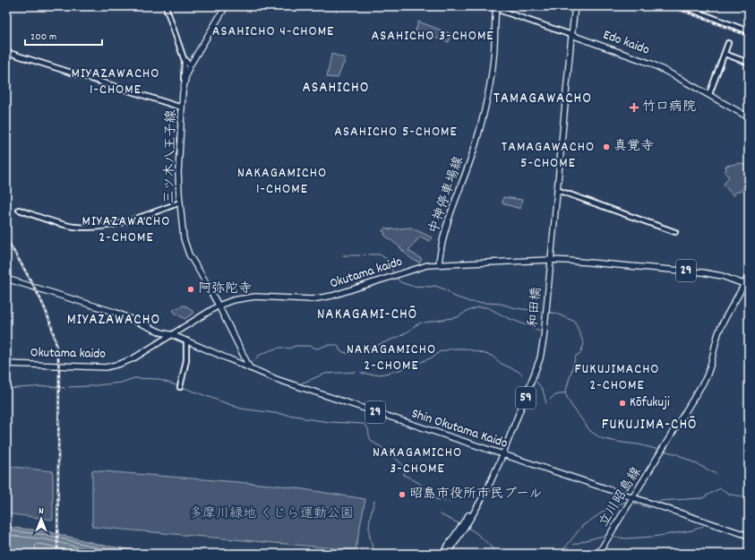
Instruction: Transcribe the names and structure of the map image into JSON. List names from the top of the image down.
{
  "streets": {
    "main road": [
      "Edo kaido",
      "三ツ木八王子線",
      "中神停車場線",
      "29",
      "Okutama kaido",
      "和田橋",
      "59",
      "Shin Okutama Kaido",
      "立川昭島線"
    ]
  },
  "crossings": [
    ["Edo kaido", "中神停車場線"],
    ["Edo kaido", "59"],
    ["三ツ木八王子線", "Okutama kaido"],
    ["三ツ木八王子線", "Shin Okutama Kaido"],
    ["中神停車場線", "Okutama kaido"],
    ["29", "Shin Okutama Kaido"],
    ["Okutama kaido", "和田橋"],
    ["Okutama kaido", "59"],
    ["Okutama kaido", "Shin Okutama Kaido"],
    ["Okutama kaido", "立川昭島線"],
    ["和田橋", "59"],
    ["和田橋", "Shin Okutama Kaido"],
    ["59", "Shin Okutama Kaido"],
    ["Shin Okutama Kaido", "立川昭島線"]
  ],
  "districts": [
    "ASAHICHO 4-CHOME",
    "ASAHICHO 3-CHOME",
    "MIYAZAWACHO 1-CHOME",
    "ASAHICHO",
    "TAMAGAWACHO",
    "ASAHICHO 5-CHOME",
    "TAMAGAWACHO 5-CHOME",
    "NAKAGAMICHO 1-CHOME",
    "MIYAZAWACHO 2-CHOME",
    "NAKAGAMI-CHŌ",
    "MIYAZAWACHO",
    "NAKAGAMICHO 2-CHOME",
    "FUKUJIMACHO 2-CHOME",
    "FUKUJIMA-CHŌ",
    "NAKAGAMICHO 3-CHOME"
  ],
  "parks": ["多摩川緑地 くじら運動公園"],
  "places": {
    "health": ["竹口病院"],
    "other": [
      "真覚寺",
      "阿弥陀寺",
      "Kōfukuji",
      "昭島市役所市民プール"
    ]
  },
  "scale_bar": "200 m",
  "north": "top"
}
